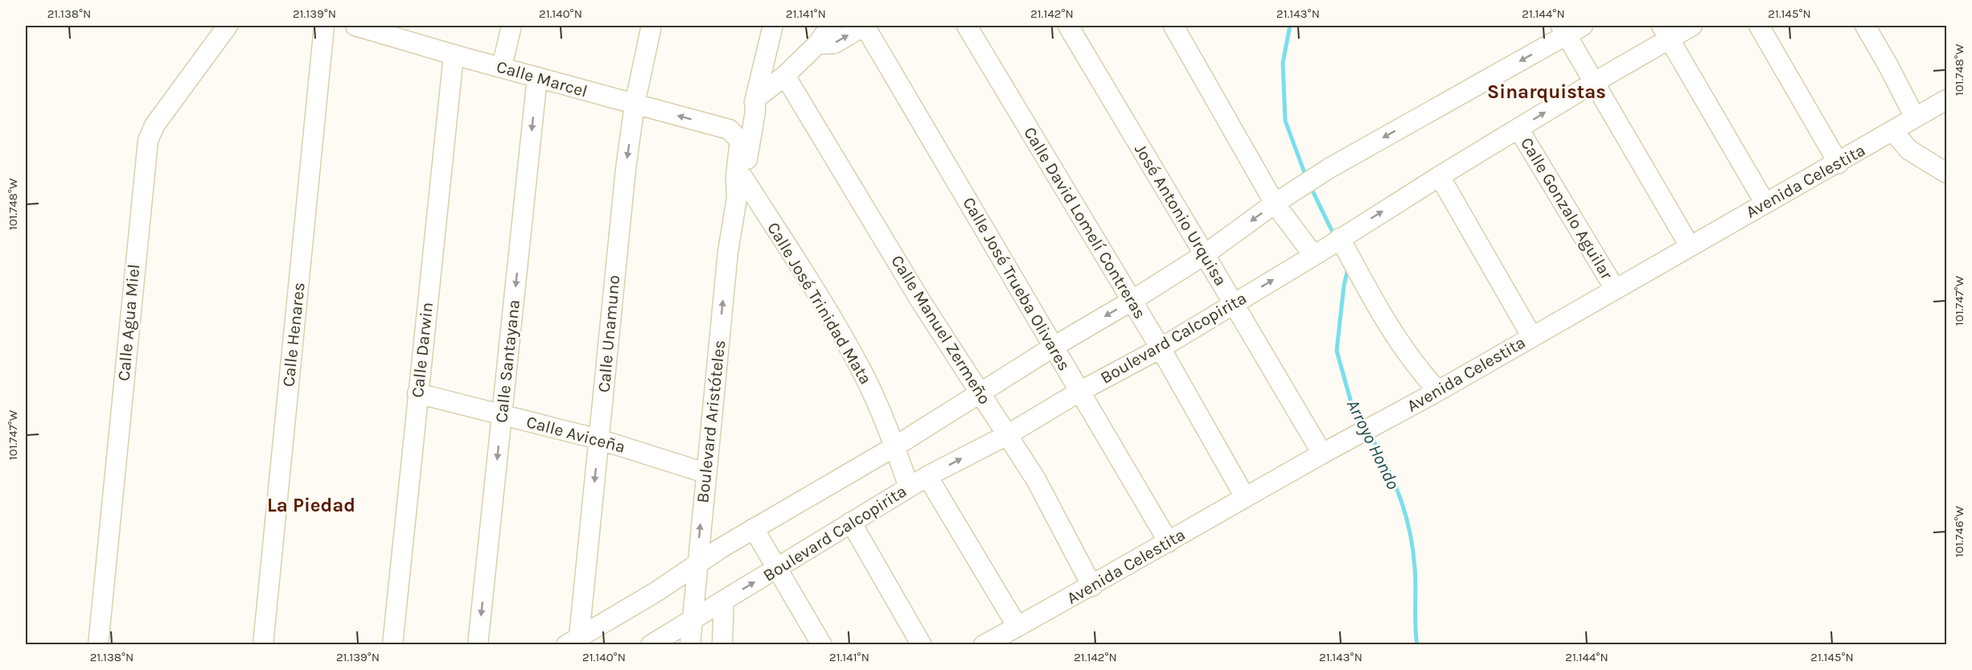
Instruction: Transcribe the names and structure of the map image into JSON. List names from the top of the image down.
{
  "streets": {
    "street": [
      "Calle Marcel",
      "Avenida Celestita",
      "Calle Gonzalo Aguilar",
      "José Antonio Urquisa",
      "Calle David Lomelí Contreras",
      "Calle José Trueba Olivares",
      "Calle José Trinidad Mata",
      "Calle Agua Miel",
      "Calle Manuel Zermeño",
      "Calle Unamuno",
      "Calle Henares",
      "Boulevard Calcopirita",
      "Calle Darwin",
      "Calle Santayana",
      "Boulevard Aristóteles",
      "Calle Aviceña"
    ]
  },
  "crossings": [
    ["Calle Marcel", "Calle Unamuno"],
    ["Calle Marcel", "Calle Darwin"],
    ["Calle Marcel", "Calle Santayana"],
    ["Calle Marcel", "Boulevard Aristóteles"],
    ["Avenida Celestita", "Calle Gonzalo Aguilar"],
    ["Avenida Celestita", "José Antonio Urquisa"],
    ["Avenida Celestita", "Calle David Lomelí Contreras"],
    ["Avenida Celestita", "Calle José Trueba Olivares"],
    ["Avenida Celestita", "Calle Manuel Zermeño"],
    ["Calle Gonzalo Aguilar", "Boulevard Calcopirita"],
    ["José Antonio Urquisa", "Boulevard Calcopirita"],
    ["Calle David Lomelí Contreras", "Boulevard Calcopirita"],
    ["Calle José Trueba Olivares", "Boulevard Calcopirita"],
    ["Calle José Trinidad Mata", "Boulevard Calcopirita"],
    ["Calle José Trinidad Mata", "Boulevard Aristóteles"],
    ["Calle Manuel Zermeño", "Boulevard Calcopirita"],
    ["Calle Unamuno", "Calle Aviceña"],
    ["Boulevard Calcopirita", "Boulevard Aristóteles"],
    ["Calle Darwin", "Calle Aviceña"],
    ["Calle Santayana", "Calle Aviceña"],
    ["Boulevard Aristóteles", "Calle Aviceña"]
  ],
  "one_way": ["Calle Unamuno", "Calle Santayana", "Boulevard Aristóteles"],
  "districts": ["Sinarquistas", "La Piedad"],
  "water": ["Arroyo Hondo"],
  "coordinates": [
    "21.138°N",
    "21.139°N",
    "21.140°N",
    "21.141°N",
    "21.142°N",
    "21.143°N",
    "21.144°N",
    "21.145°N",
    "101.748°W",
    "101.747°W",
    "101.746°W"
  ]
}
